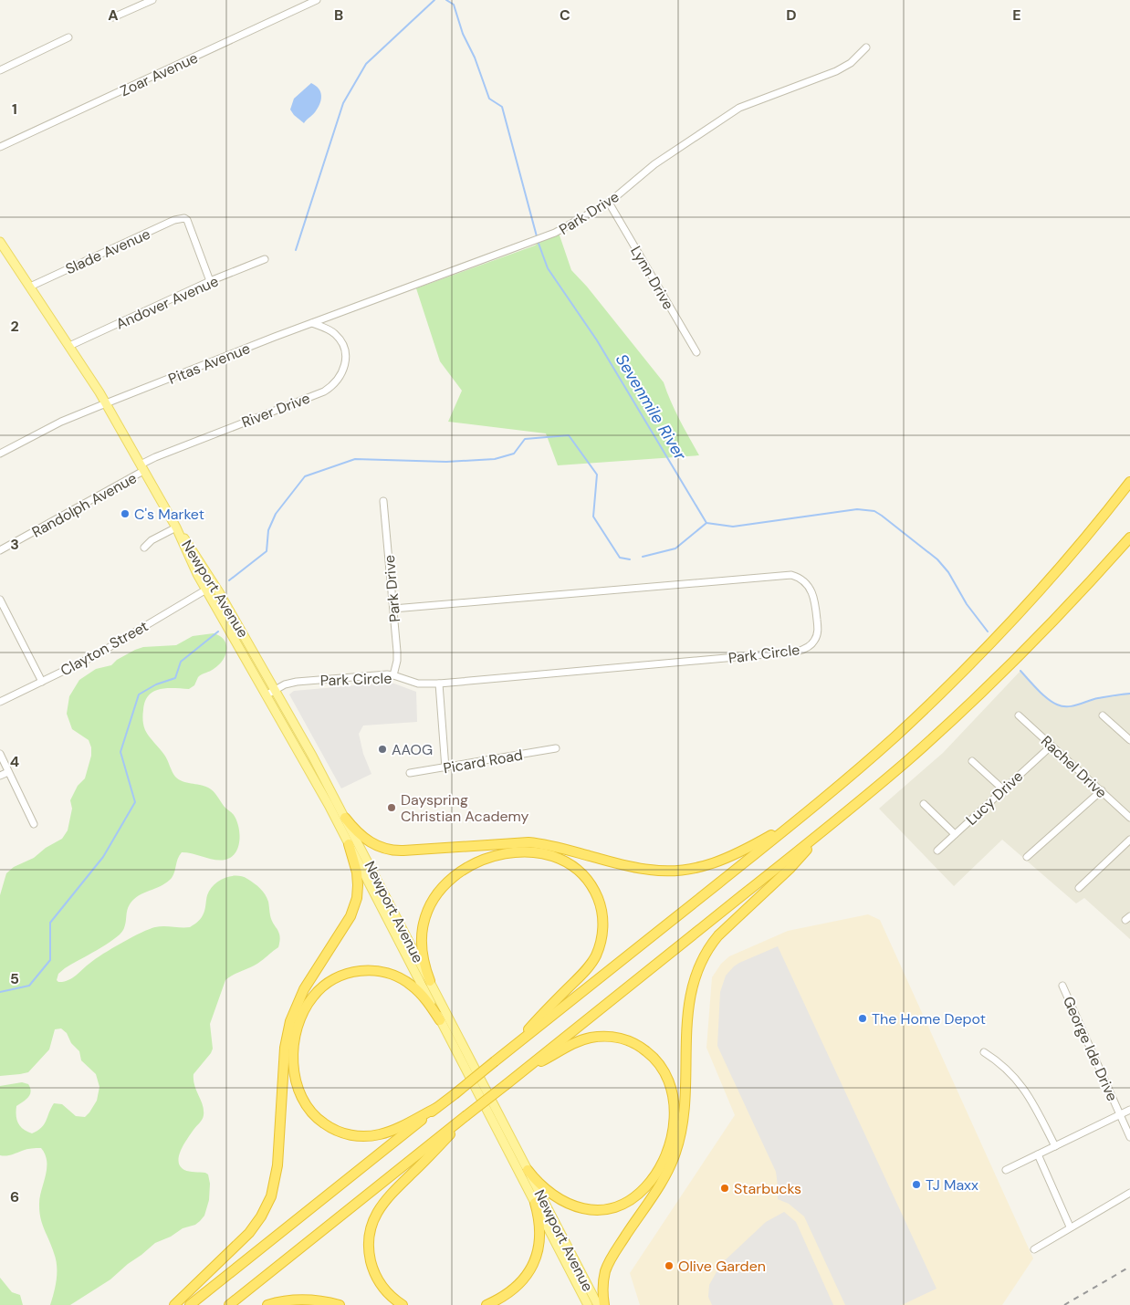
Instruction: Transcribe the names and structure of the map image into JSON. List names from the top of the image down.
{
  "streets": {
    "main road": ["Newport Avenue"],
    "street": [
      "Zoar Avenue",
      "Park Drive",
      "Slade Avenue",
      "Lynn Drive",
      "Andover Avenue",
      "Pitas Avenue",
      "River Drive",
      "Randolph Avenue",
      "Clayton Street",
      "Park Circle",
      "Picard Road",
      "Rachel Drive",
      "Lucy Drive",
      "George Ide Drive"
    ]
  },
  "crossings": [
    ["Park Drive", "Lynn Drive"],
    ["Park Drive", "Pitas Avenue"],
    ["Park Drive", "River Drive"],
    ["Park Drive", "Park Circle"],
    ["Slade Avenue", "Andover Avenue"],
    ["Slade Avenue", "Newport Avenue"],
    ["Andover Avenue", "Newport Avenue"],
    ["Pitas Avenue", "River Drive"],
    ["Pitas Avenue", "Newport Avenue"],
    ["River Drive", "Randolph Avenue"],
    ["River Drive", "Newport Avenue"],
    ["Randolph Avenue", "Newport Avenue"],
    ["Newport Avenue", "Clayton Street"],
    ["Newport Avenue", "Park Circle"],
    ["Rachel Drive", "Lucy Drive"]
  ],
  "water": ["Sevenmile River"],
  "places": [
    "C's Market",
    "AAOG",
    "Dayspring Christian Academy",
    "The Home Depot",
    "TJ Maxx",
    "Starbucks",
    "Olive Garden"
  ],
  "grid": {
    "columns": [
      "A",
      "B",
      "C",
      "D",
      "E"
    ],
    "rows": [
      "1",
      "2",
      "3",
      "4",
      "5",
      "6"
    ]
  }
}
